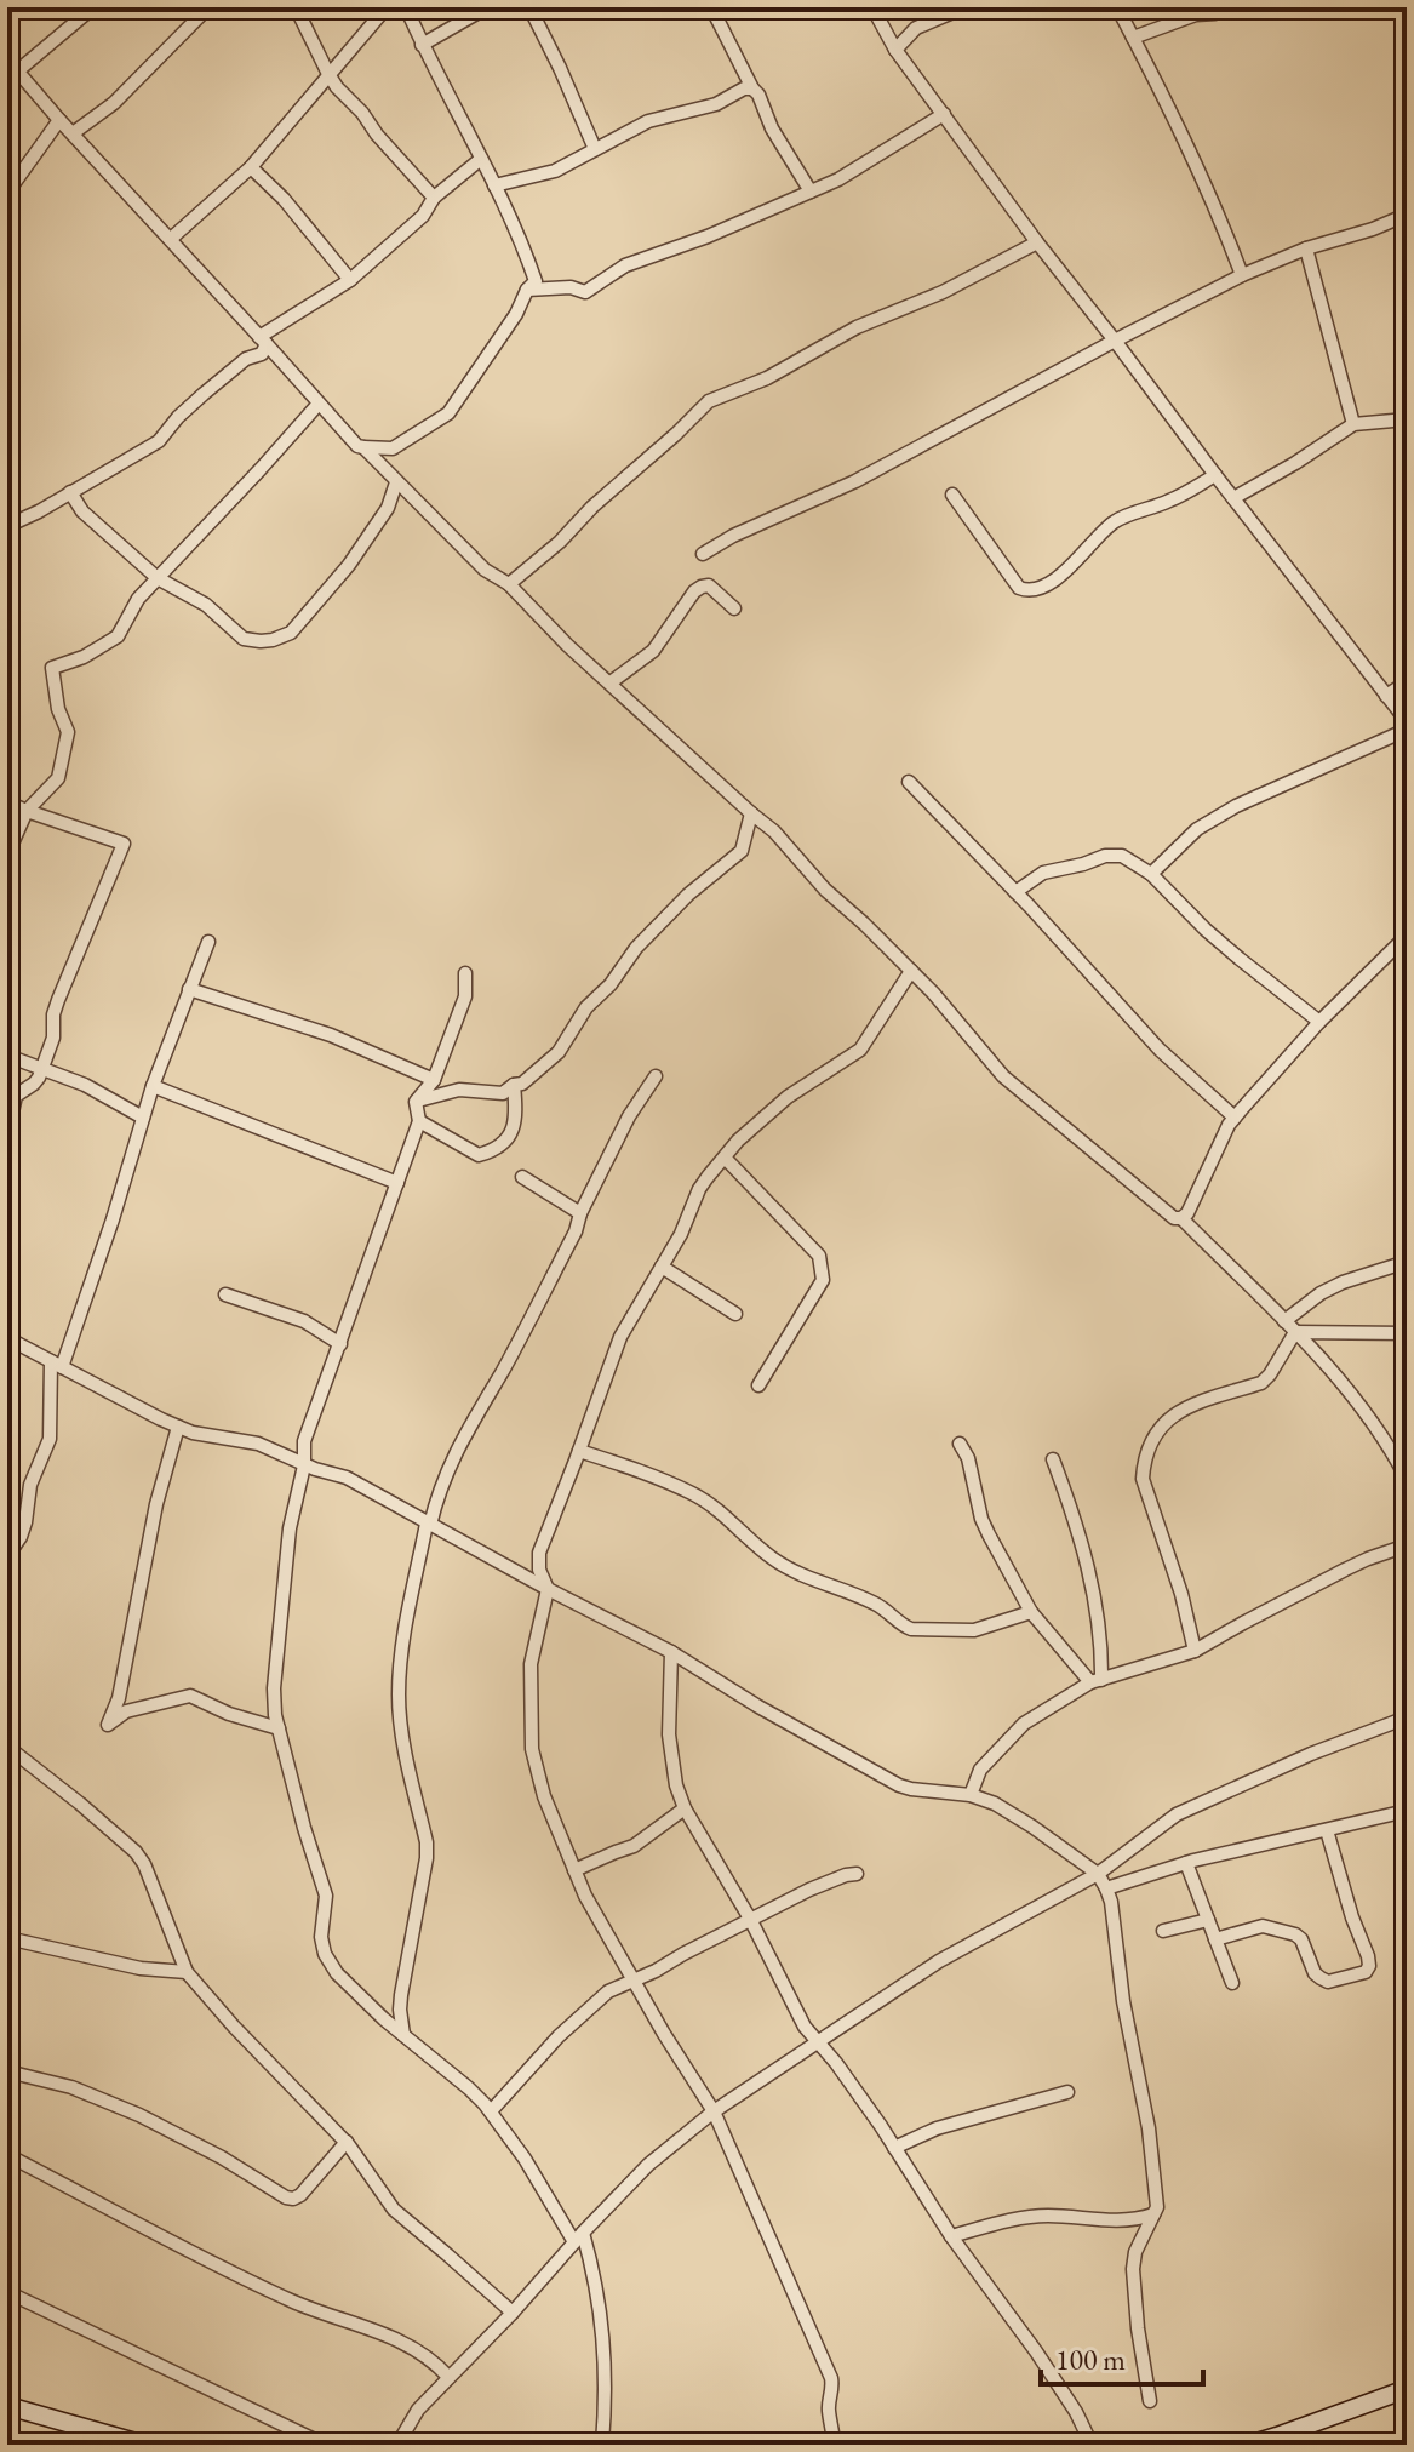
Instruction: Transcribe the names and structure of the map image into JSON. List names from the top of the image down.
{
  "scale_bar": "100 m"
}
